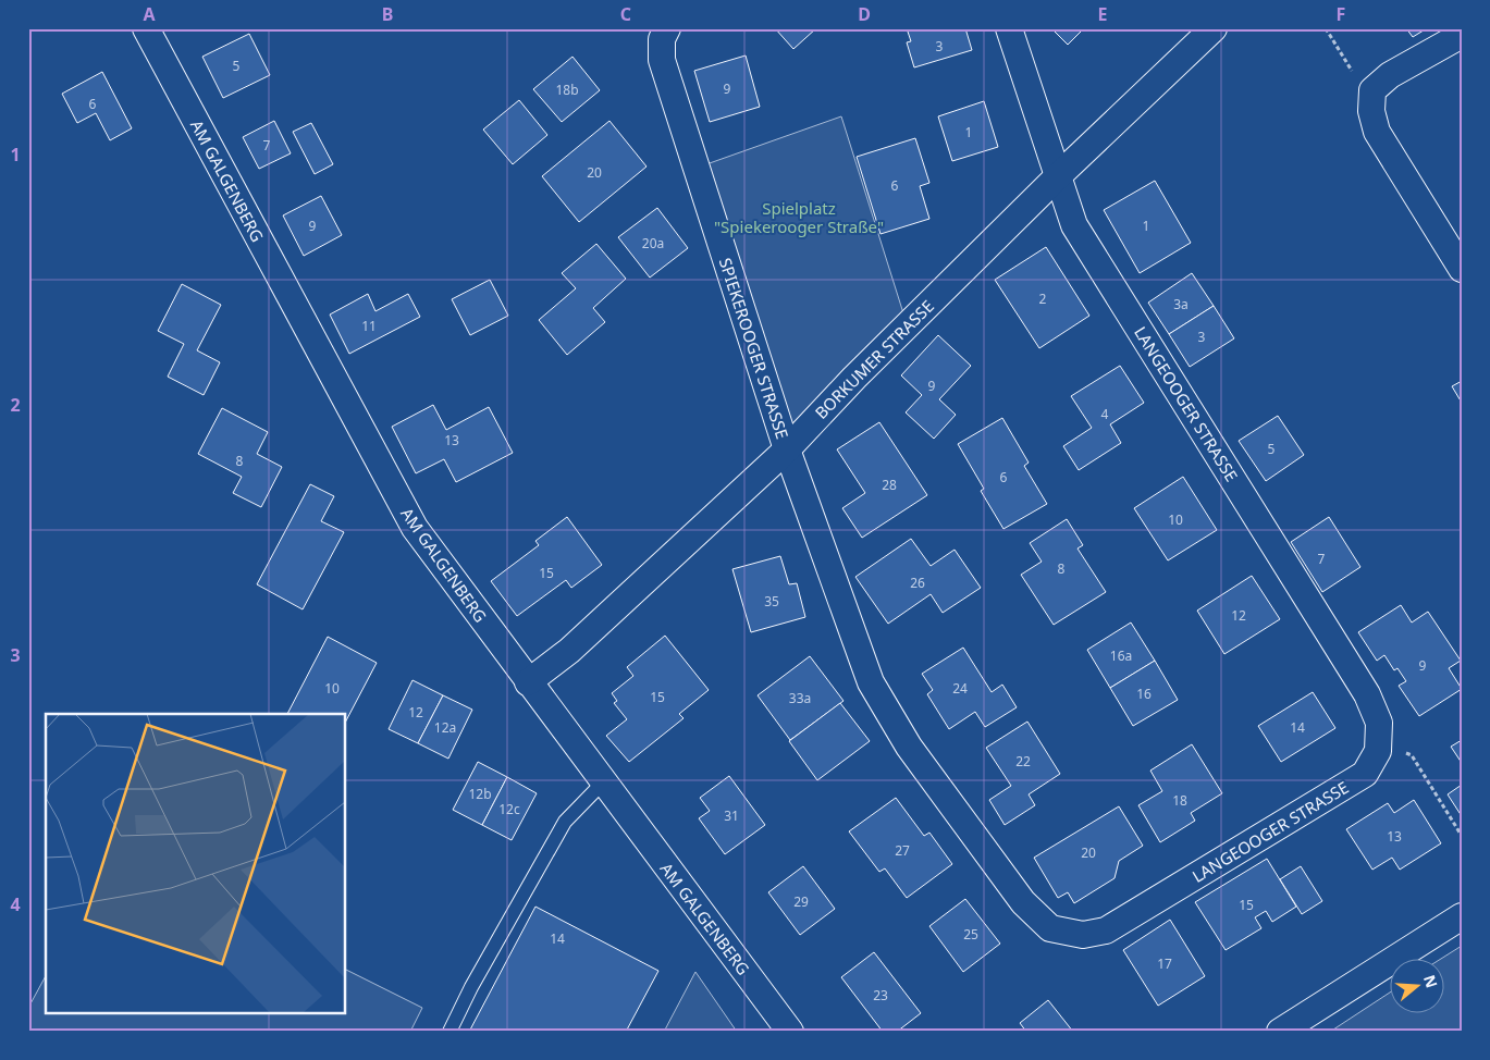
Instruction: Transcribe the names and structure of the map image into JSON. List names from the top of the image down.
{
  "streets": {
    "street": [
      "AM GALGENBERG",
      "SPIEKEROOGER STRASSE",
      "BORKUMER STRASSE",
      "LANGEOOGER STRASSE"
    ]
  },
  "crossings": [
    ["AM GALGENBERG", "BORKUMER STRASSE"],
    ["SPIEKEROOGER STRASSE", "BORKUMER STRASSE"],
    ["SPIEKEROOGER STRASSE", "LANGEOOGER STRASSE"],
    ["BORKUMER STRASSE", "LANGEOOGER STRASSE"]
  ],
  "parks": ["Spielplatz \"Spiekerooger Straße\""],
  "house_numbers": [
    "3",
    "5",
    "9",
    "18b",
    "6",
    "1",
    "7",
    "20",
    "6",
    "9",
    "1",
    "20a",
    "2",
    "3a",
    "11",
    "3",
    "9",
    "4",
    "13",
    "5",
    "8",
    "6",
    "28",
    "10",
    "7",
    "8",
    "15",
    "26",
    "35",
    "12",
    "16a",
    "9",
    "10",
    "24",
    "16",
    "15",
    "33a",
    "12",
    "12a",
    "14",
    "22",
    "12b",
    "18",
    "12c",
    "31",
    "13",
    "27",
    "20",
    "29",
    "15",
    "25",
    "14",
    "17",
    "23"
  ],
  "north": "right",
  "grid": {
    "columns": [
      "A",
      "B",
      "C",
      "D",
      "E",
      "F"
    ],
    "rows": [
      "1",
      "2",
      "3",
      "4"
    ]
  }
}
